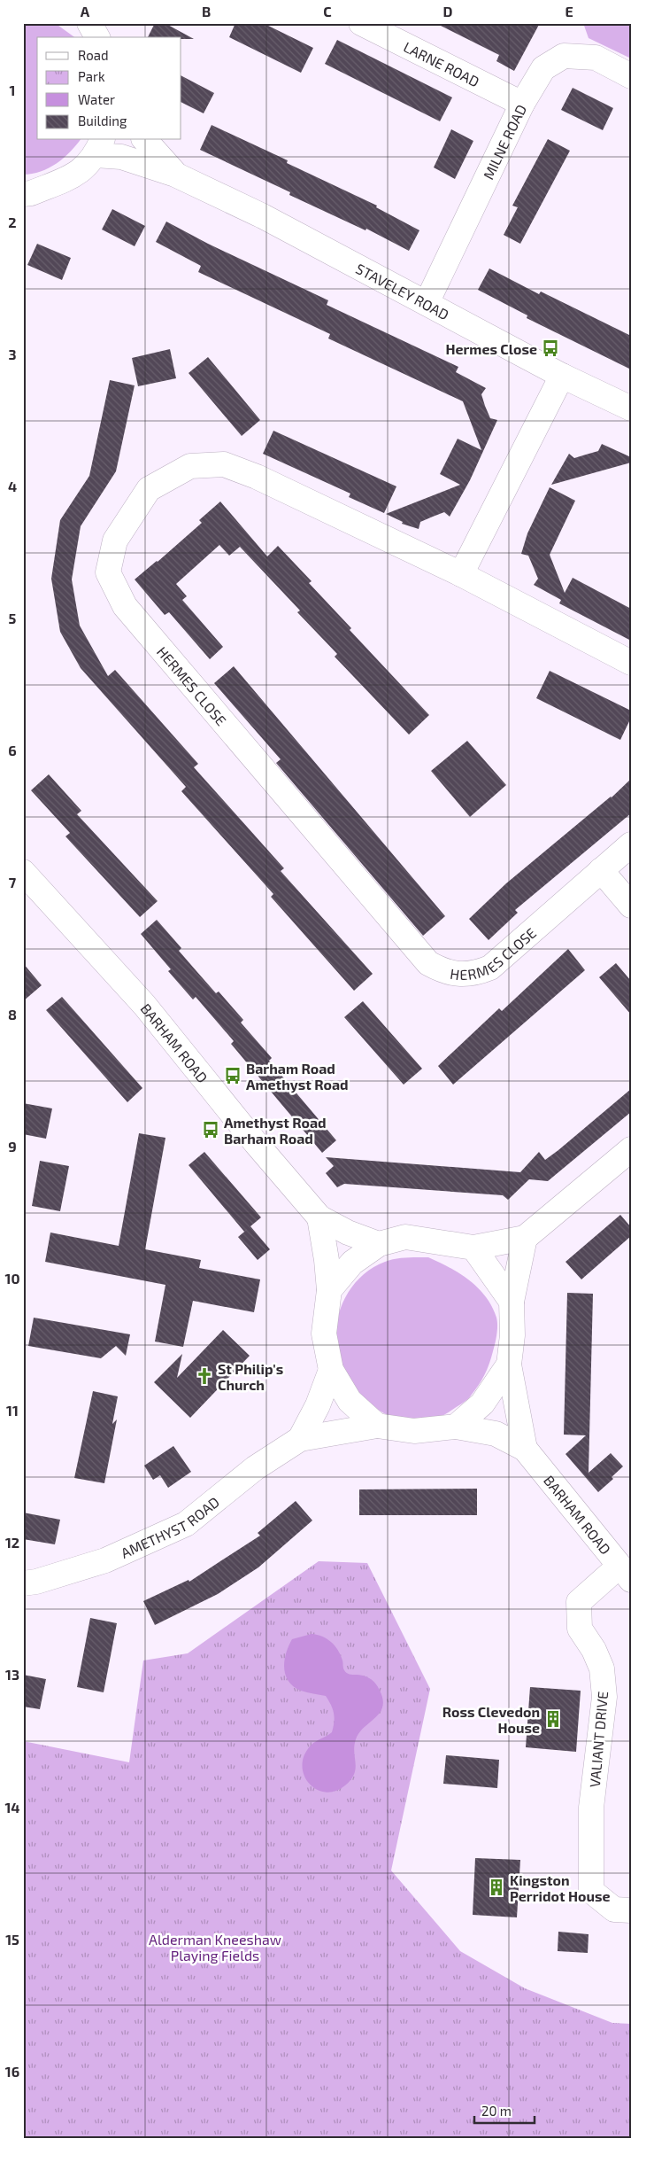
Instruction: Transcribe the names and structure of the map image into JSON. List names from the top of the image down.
{
  "streets": {
    "street": [
      "LARNE ROAD",
      "MILNE ROAD",
      "STAVELEY ROAD",
      "HERMES CLOSE",
      "BARHAM ROAD",
      "AMETHYST ROAD",
      "VALIANT DRIVE"
    ]
  },
  "crossings": [
    ["LARNE ROAD", "MILNE ROAD"],
    ["MILNE ROAD", "STAVELEY ROAD"],
    ["BARHAM ROAD", "AMETHYST ROAD"],
    ["BARHAM ROAD", "VALIANT DRIVE"]
  ],
  "parks": ["Alderman Kneeshaw Playing Fields"],
  "places": {
    "bus stop": ["Hermes Close", "Barham Road Amethyst Road", "Amethyst Road Barham Road"],
    "church": ["St Philip's Church"],
    "building": ["Ross Clevedon House", "Kingston Perridot House"]
  },
  "legend": [
    "Road",
    "Park",
    "Water",
    "Building"
  ],
  "scale_bar": "20 m",
  "grid": {
    "columns": [
      "A",
      "B",
      "C",
      "D",
      "E"
    ],
    "rows": [
      "1",
      "2",
      "3",
      "4",
      "5",
      "6",
      "7",
      "8",
      "9",
      "10",
      "11",
      "12",
      "13",
      "14",
      "15",
      "16"
    ]
  }
}
